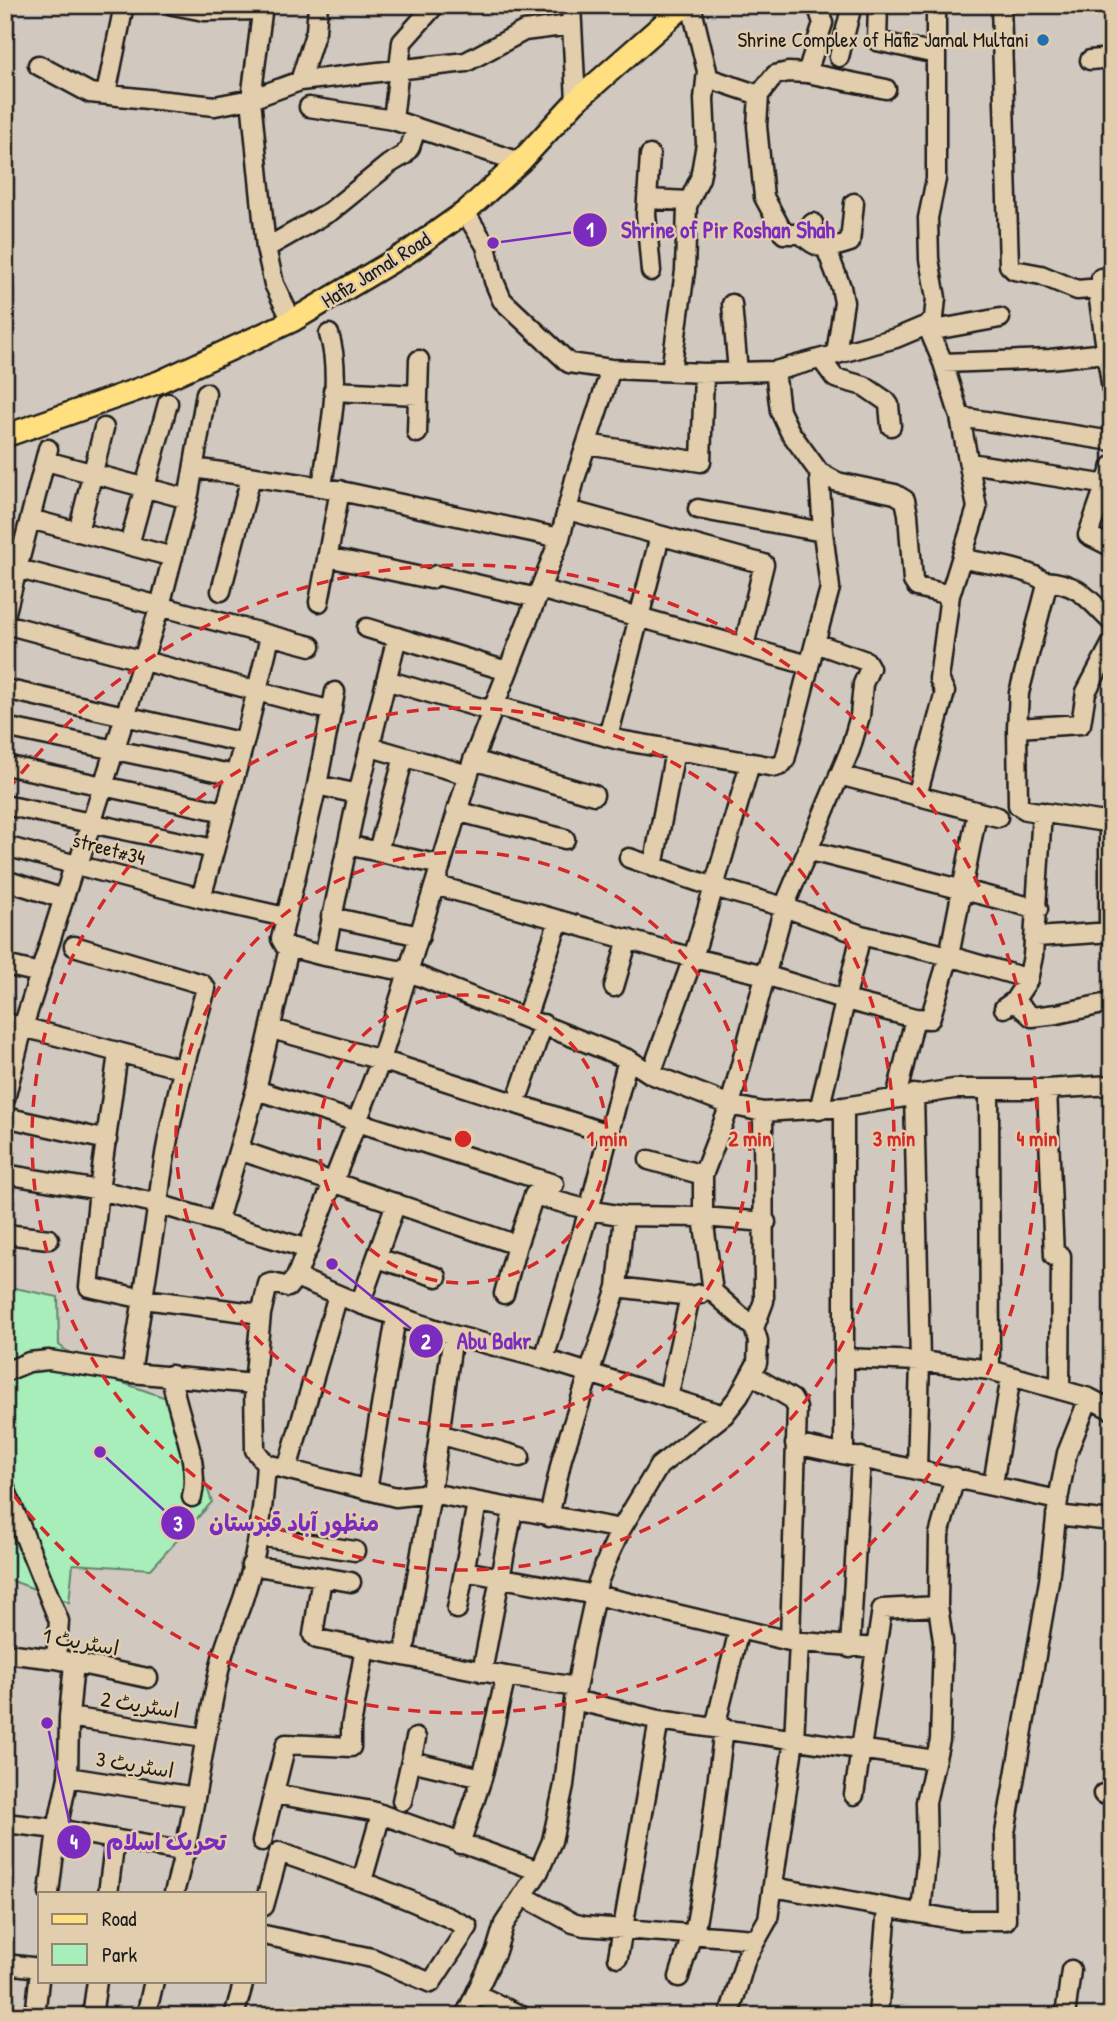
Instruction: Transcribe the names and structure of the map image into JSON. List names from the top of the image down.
{
  "streets": {
    "main road": ["Hafiz Jamal Road"],
    "street": [
      "street#34",
      "اسٹریٹ 1",
      "اسٹریٹ 2",
      "اسٹریٹ 3"
    ]
  },
  "places": [
    "Shrine Complex of Hafiz Jamal Multani",
    "Shrine of Pir Roshan Shah",
    "Abu Bakr",
    "منظور آباد قبرستان",
    "تحریک اسلام"
  ],
  "legend": ["Road", "Park"],
  "rings": [
    "1 min",
    "2 min",
    "3 min",
    "4 min"
  ]
}
